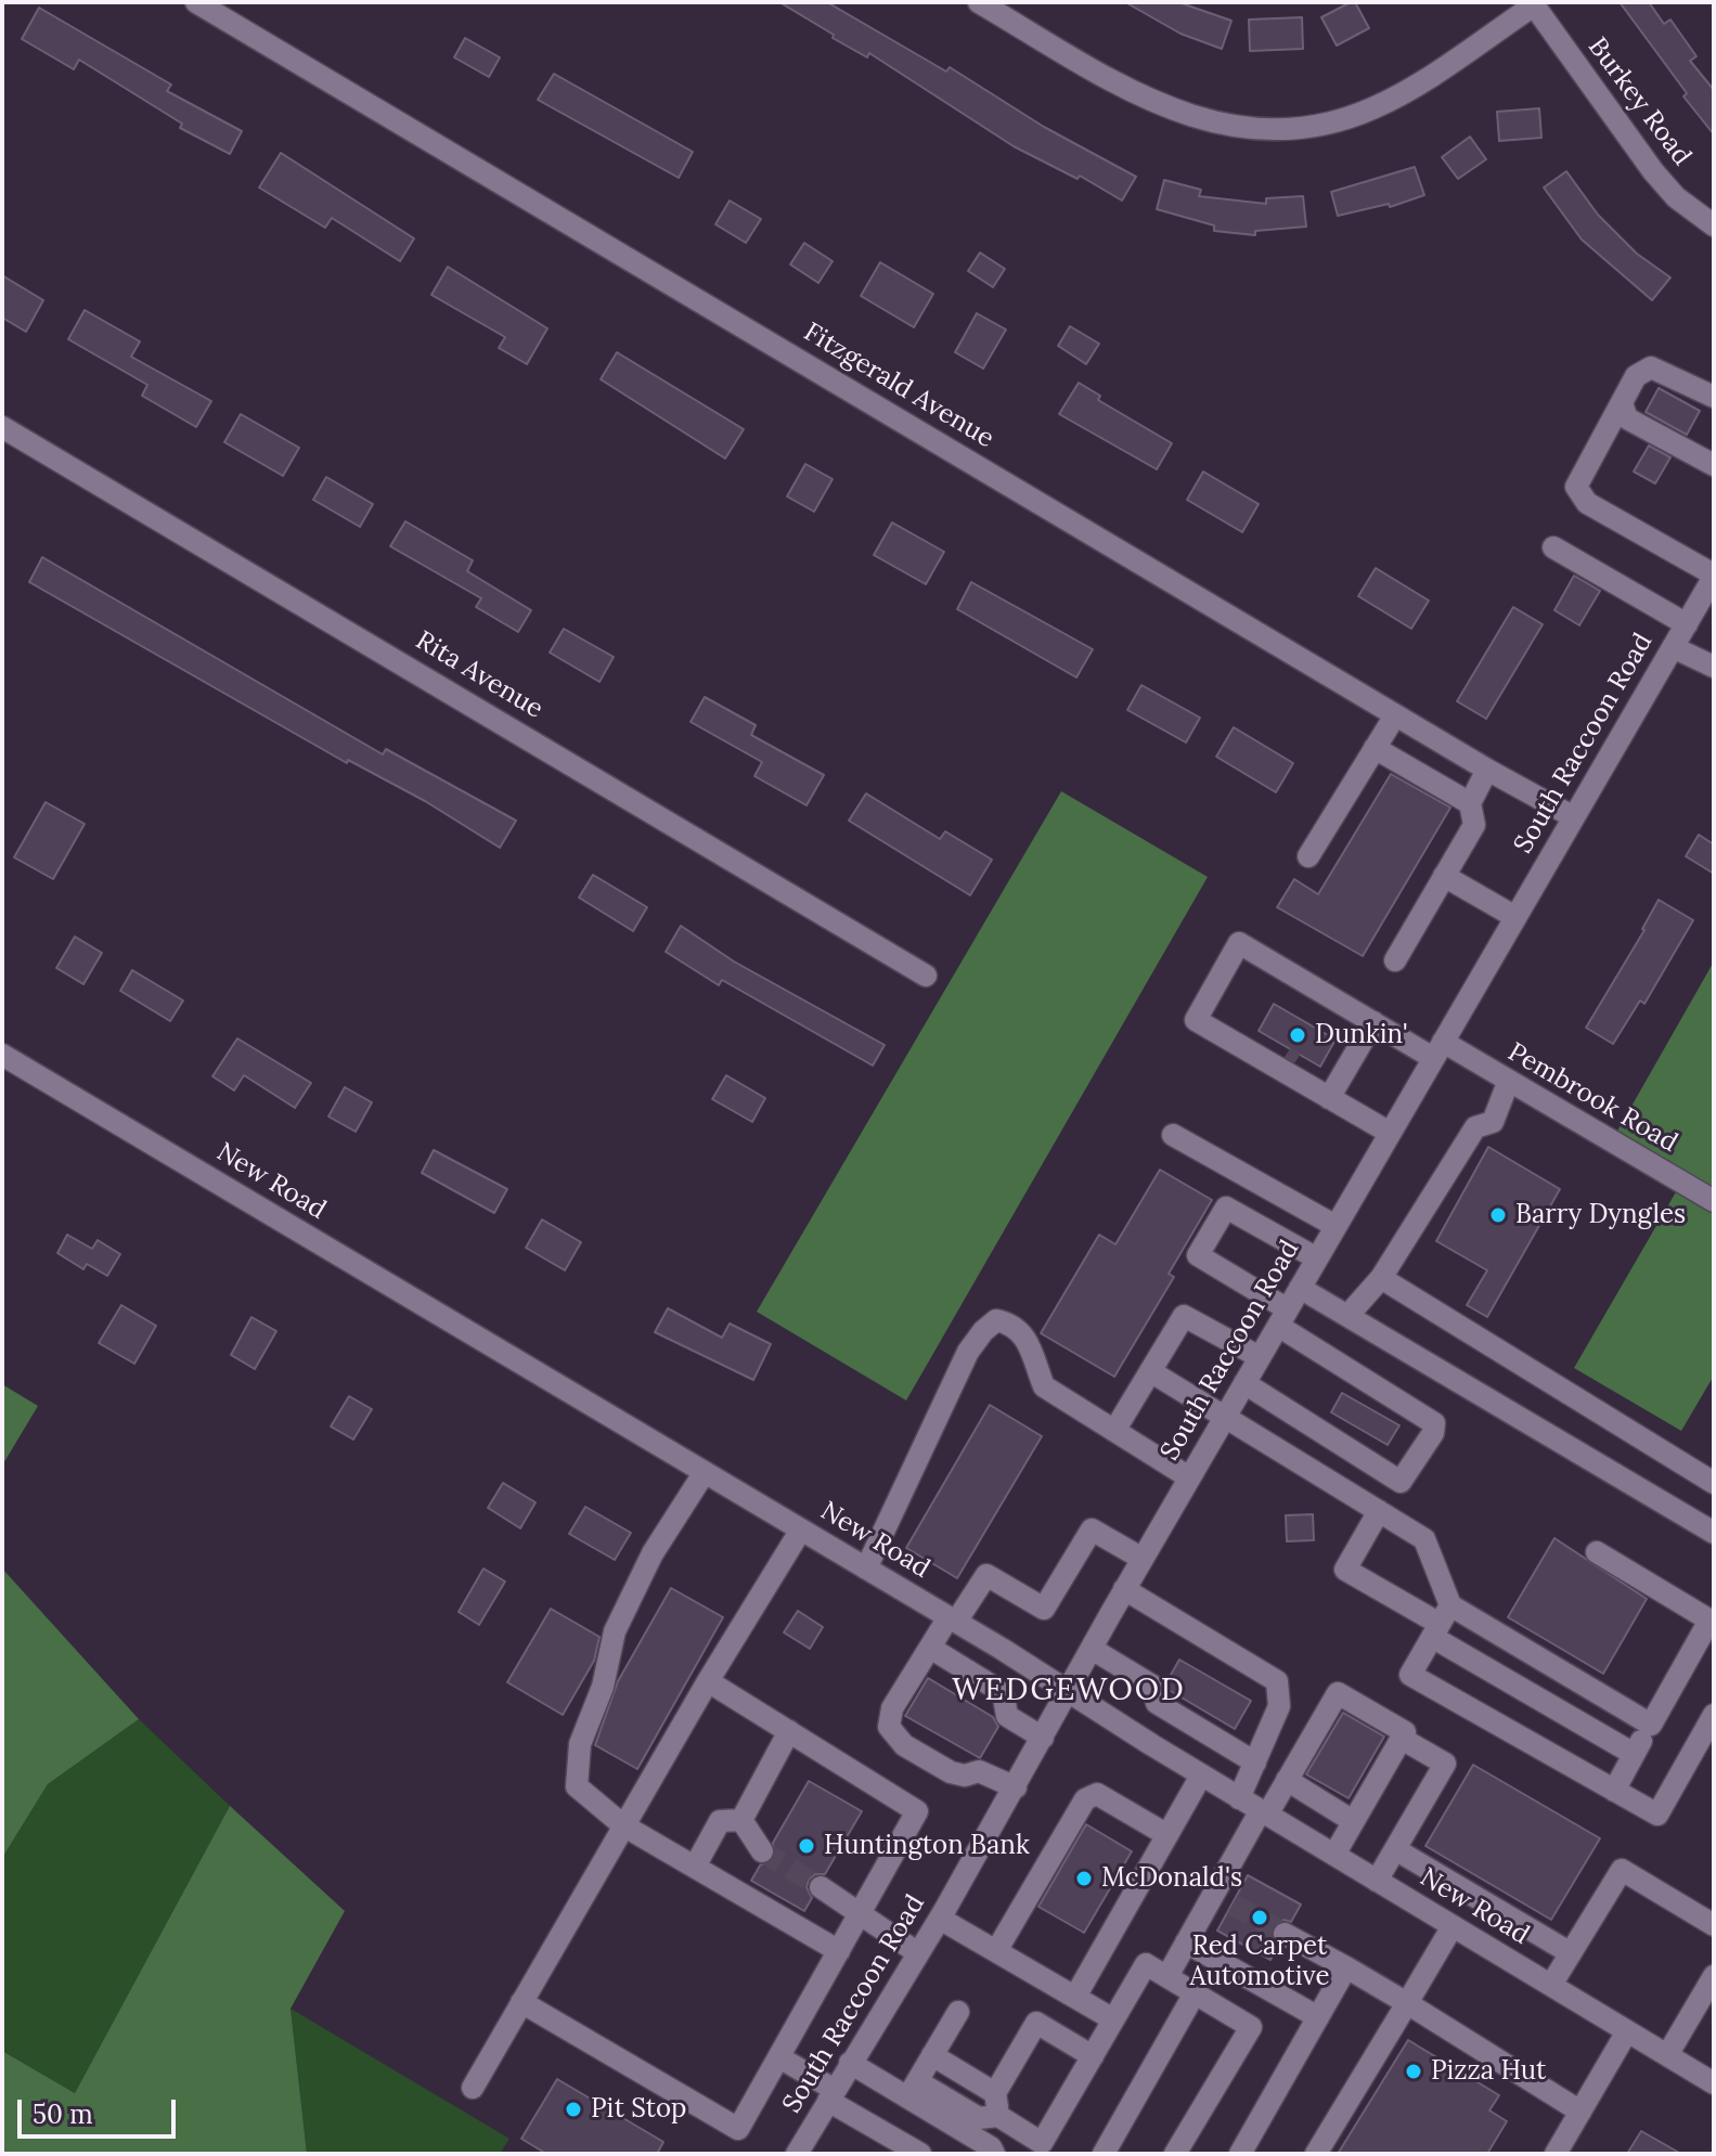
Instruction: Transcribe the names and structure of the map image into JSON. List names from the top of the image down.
{
  "streets": {
    "street": [
      "Burkey Road",
      "Fitzgerald Avenue",
      "Rita Avenue",
      "South Raccoon Road",
      "Pembrook Road",
      "New Road"
    ]
  },
  "crossings": [
    ["Fitzgerald Avenue", "South Raccoon Road"],
    ["South Raccoon Road", "Pembrook Road"],
    ["South Raccoon Road", "New Road"]
  ],
  "districts": ["WEDGEWOOD"],
  "places": [
    "Dunkin'",
    "Barry Dyngles",
    "Huntington Bank",
    "McDonald's",
    "Red Carpet Automotive",
    "Pizza Hut",
    "Pit Stop"
  ],
  "scale_bar": "50 m"
}
